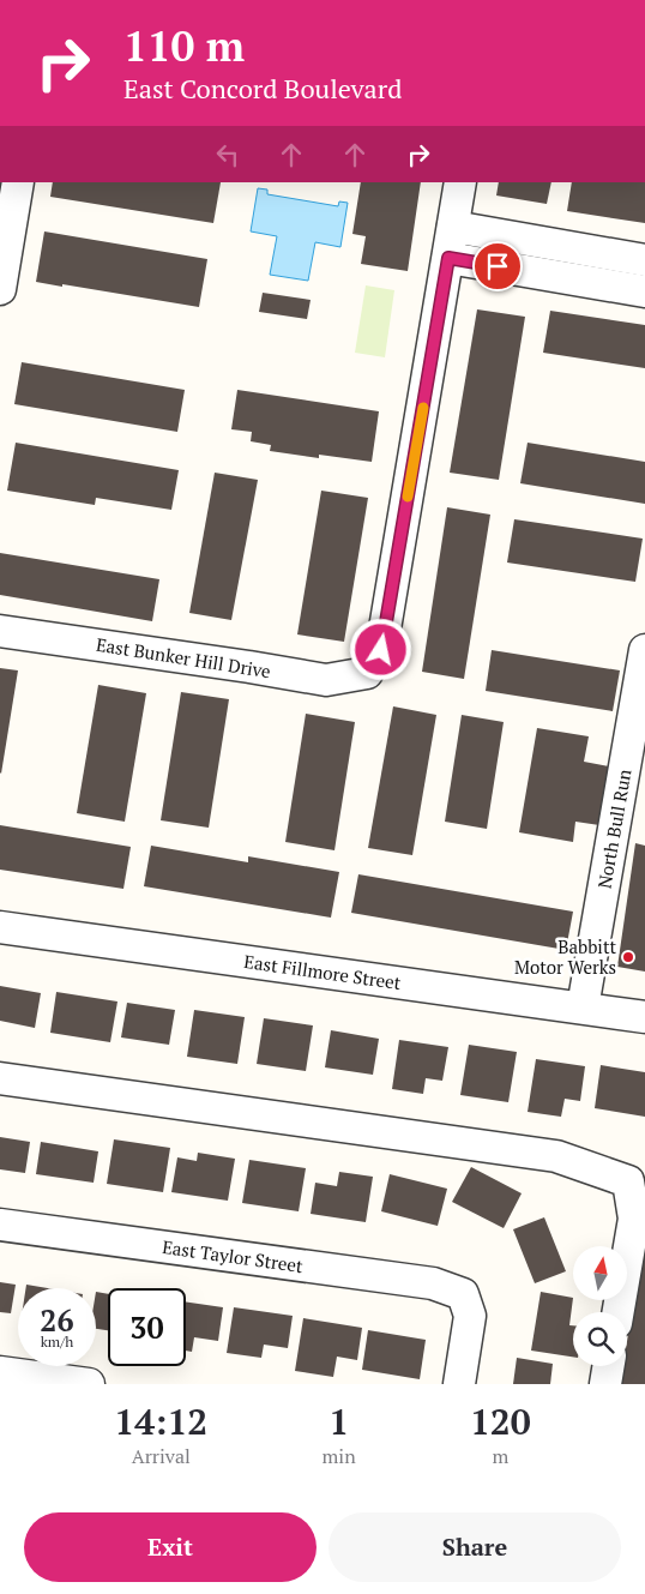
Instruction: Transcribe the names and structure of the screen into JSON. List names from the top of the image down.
{
  "streets": {
    "street": [
      "East Bunker Hill Drive",
      "North Bull Run",
      "East Fillmore Street",
      "East Taylor Street"
    ]
  },
  "crossings": [
    ["North Bull Run", "East Fillmore Street"]
  ],
  "places": ["Babbitt Motor Werks"],
  "north": "top",
  "page": {
    "turn": ["110 m", "East Concord Boulevard"],
    "speed": "26 km/h",
    "limit": "30",
    "eta": [
      "14:12",
      "Arrival",
      "1",
      "min",
      "120",
      "m"
    ],
    "buttons": ["Exit", "Share"]
  }
}
